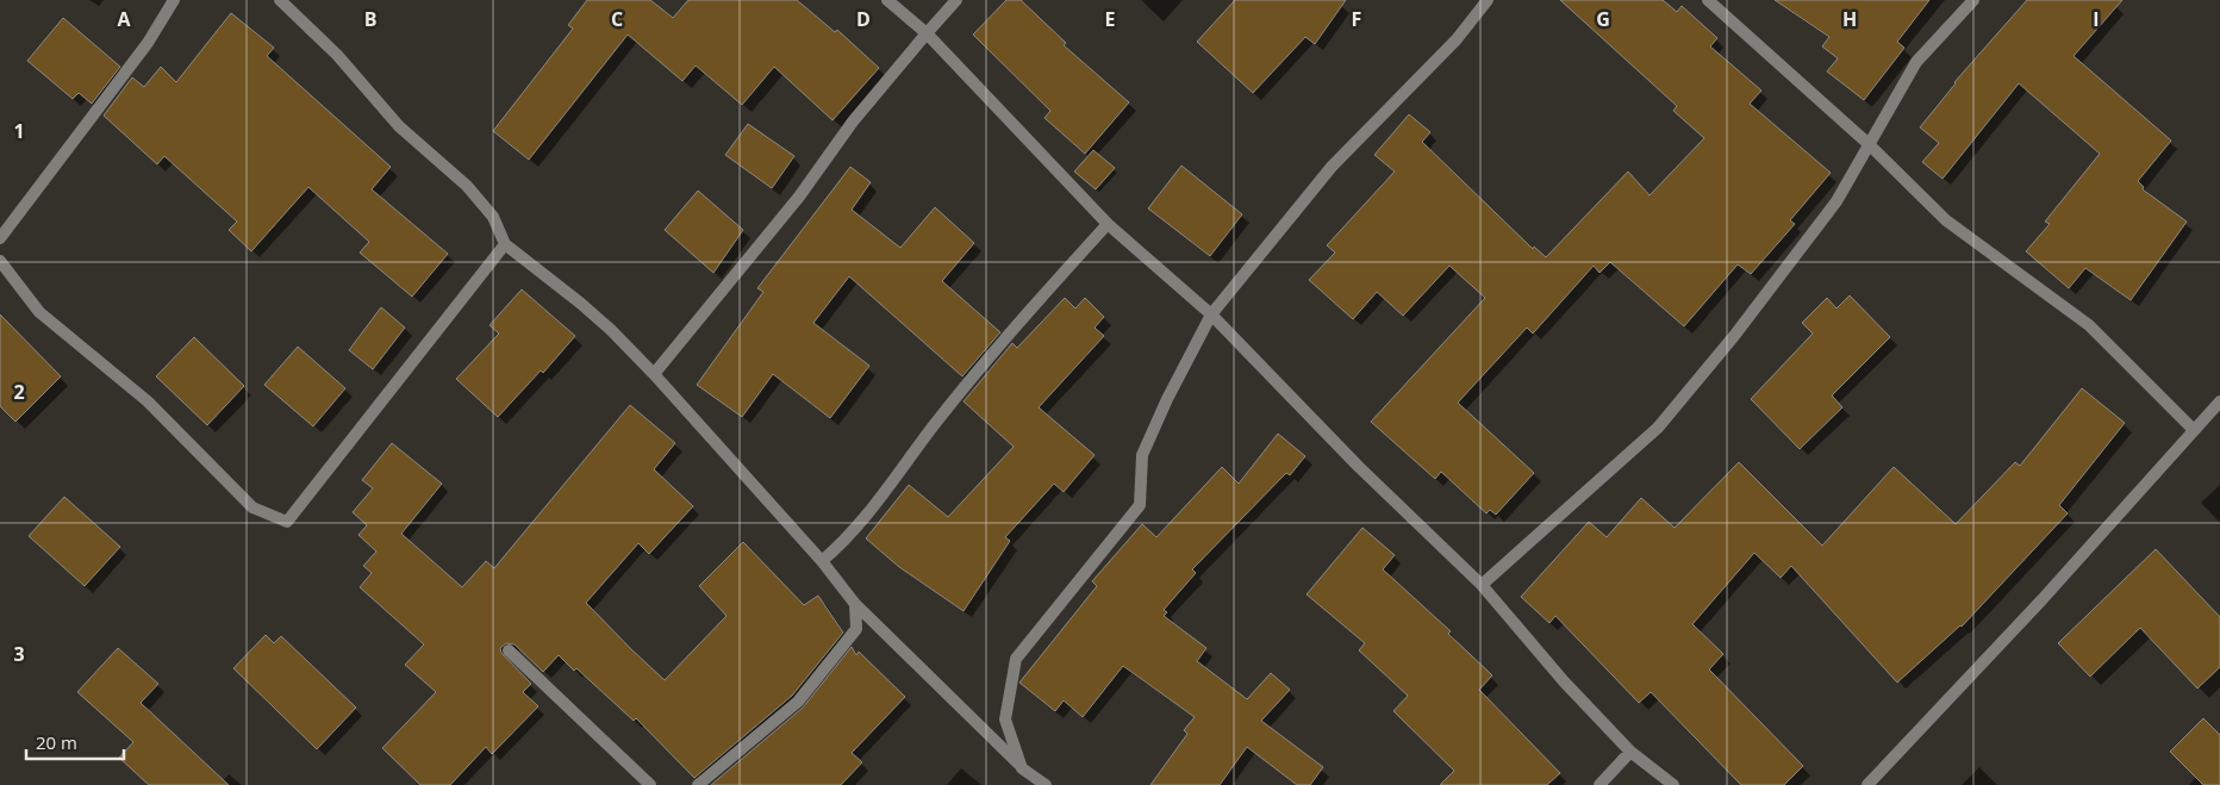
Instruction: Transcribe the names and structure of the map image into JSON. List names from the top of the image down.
{
  "scale_bar": "20 m",
  "grid": {
    "columns": [
      "A",
      "B",
      "C",
      "D",
      "E",
      "F",
      "G",
      "H",
      "I"
    ],
    "rows": ["1", "2", "3"]
  }
}
